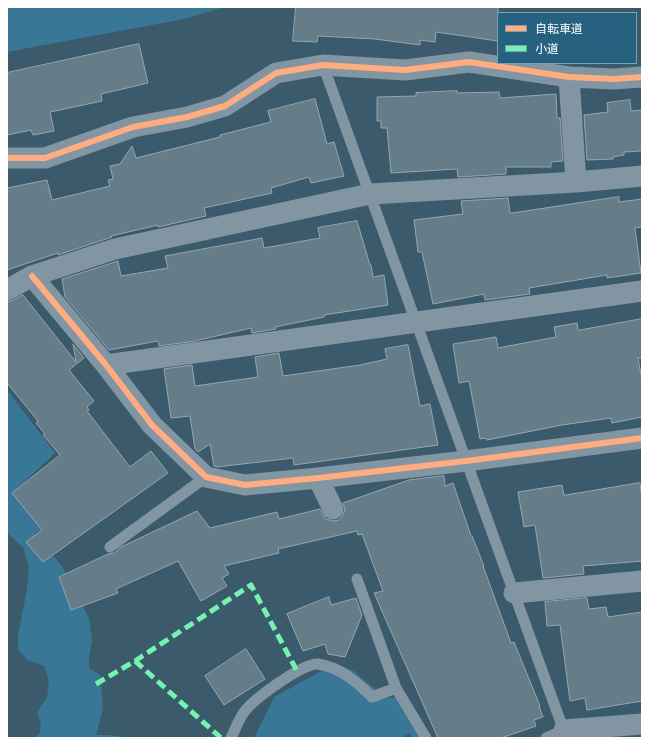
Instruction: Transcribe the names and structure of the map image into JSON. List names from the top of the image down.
{
  "legend": ["自転車道", "小道"]
}
